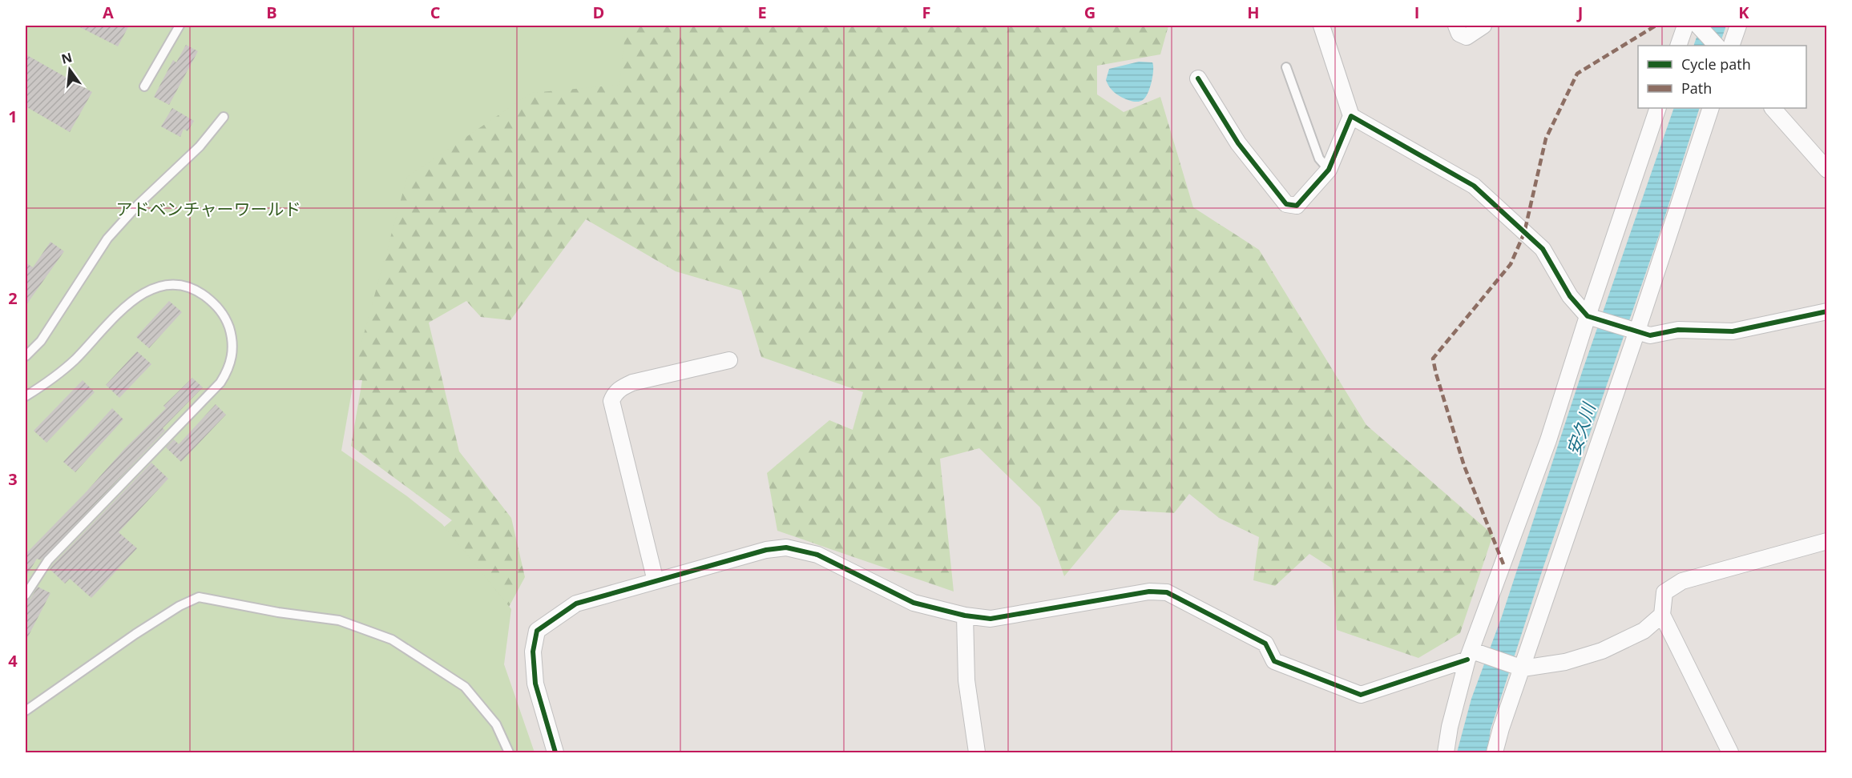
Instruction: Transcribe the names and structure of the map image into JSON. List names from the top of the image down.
{
  "water": ["安久川"],
  "parks": ["アドベンチャーワールド"],
  "legend": ["Cycle path", "Path"],
  "north": "top",
  "grid": {
    "columns": [
      "A",
      "B",
      "C",
      "D",
      "E",
      "F",
      "G",
      "H",
      "I",
      "J",
      "K"
    ],
    "rows": [
      "1",
      "2",
      "3",
      "4"
    ]
  }
}
